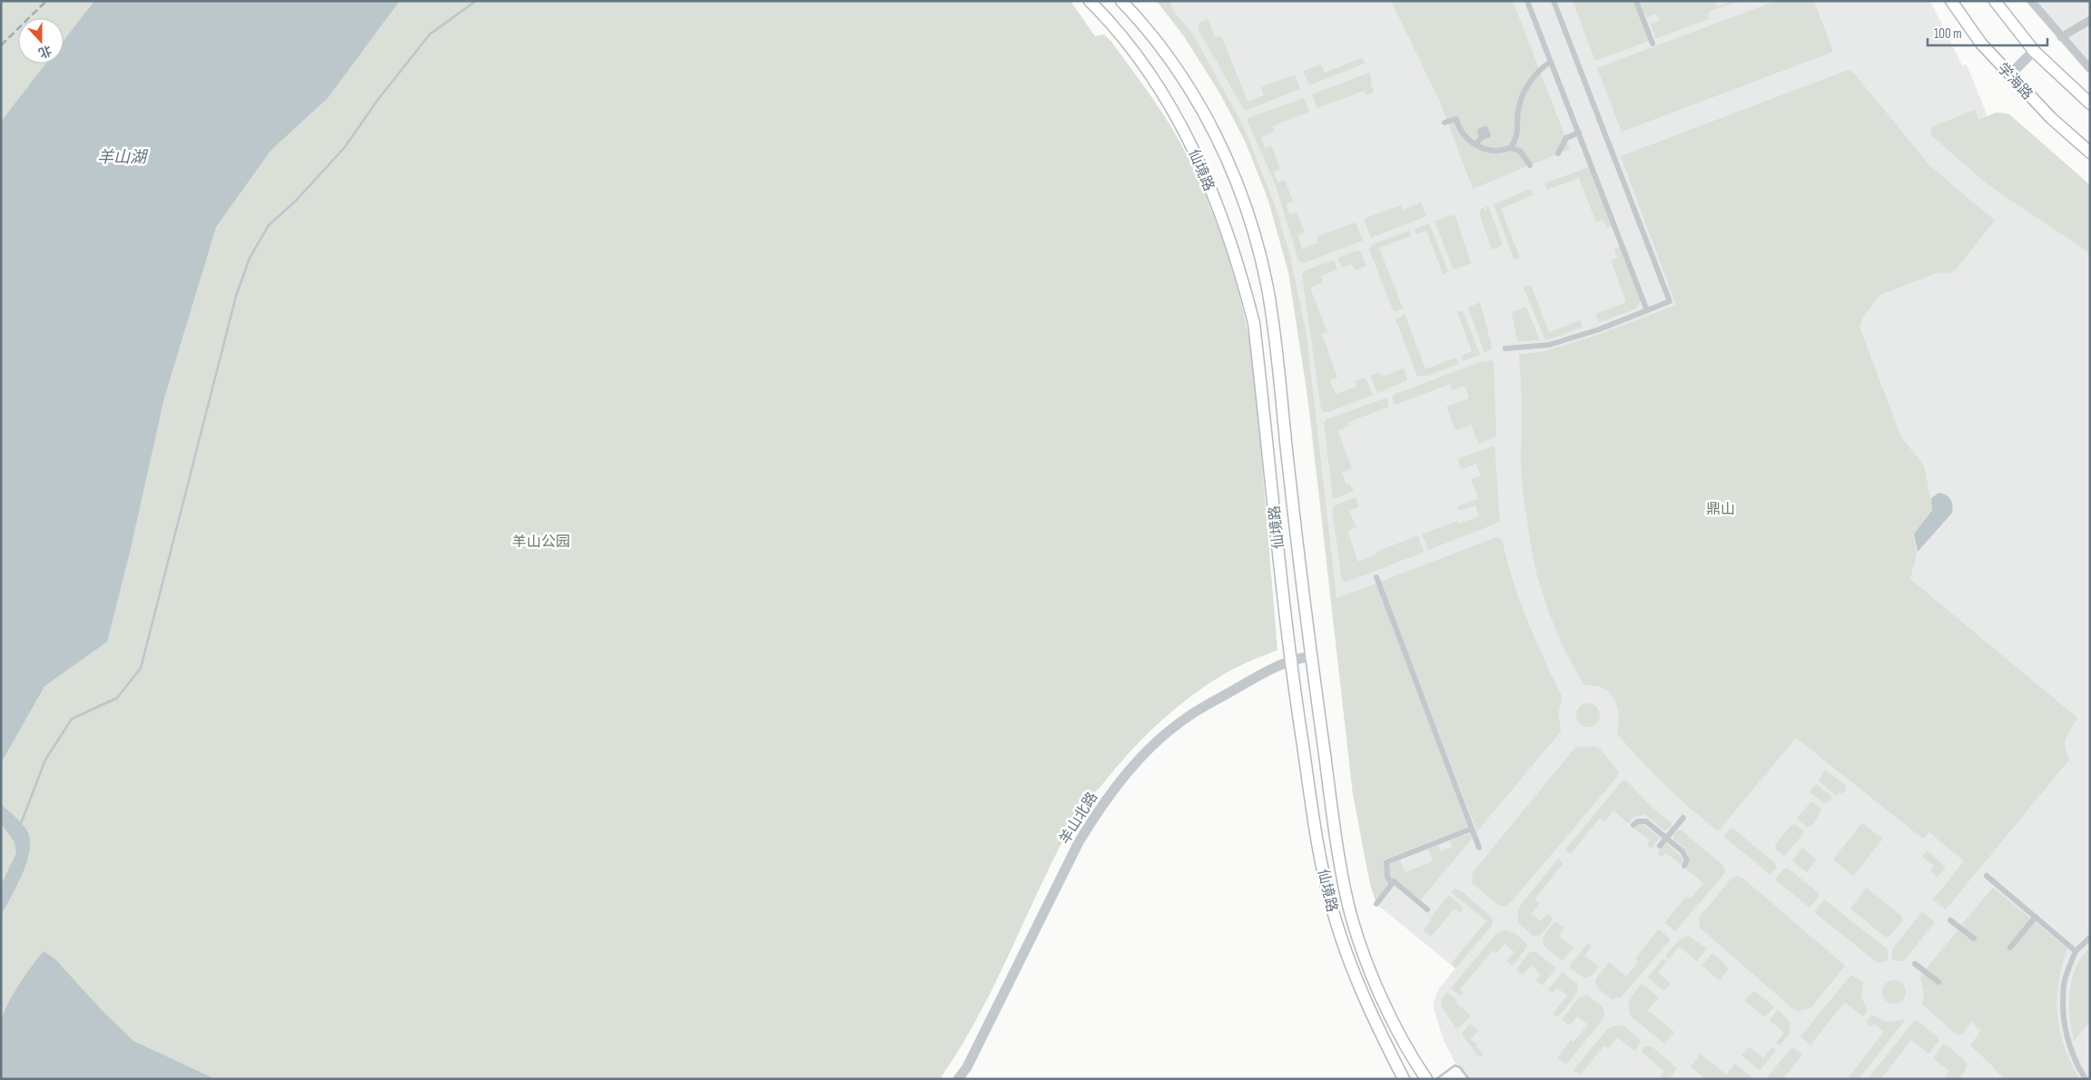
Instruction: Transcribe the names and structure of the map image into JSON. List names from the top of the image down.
{
  "streets": {
    "main road": ["学海路", "仙境路"],
    "street": ["羊山北路"]
  },
  "crossings": [
    ["仙境路", "羊山北路"]
  ],
  "water": ["羊山湖"],
  "parks": ["鼎山", "羊山公园"],
  "scale_bar": "100 m",
  "north": "bottom"
}
